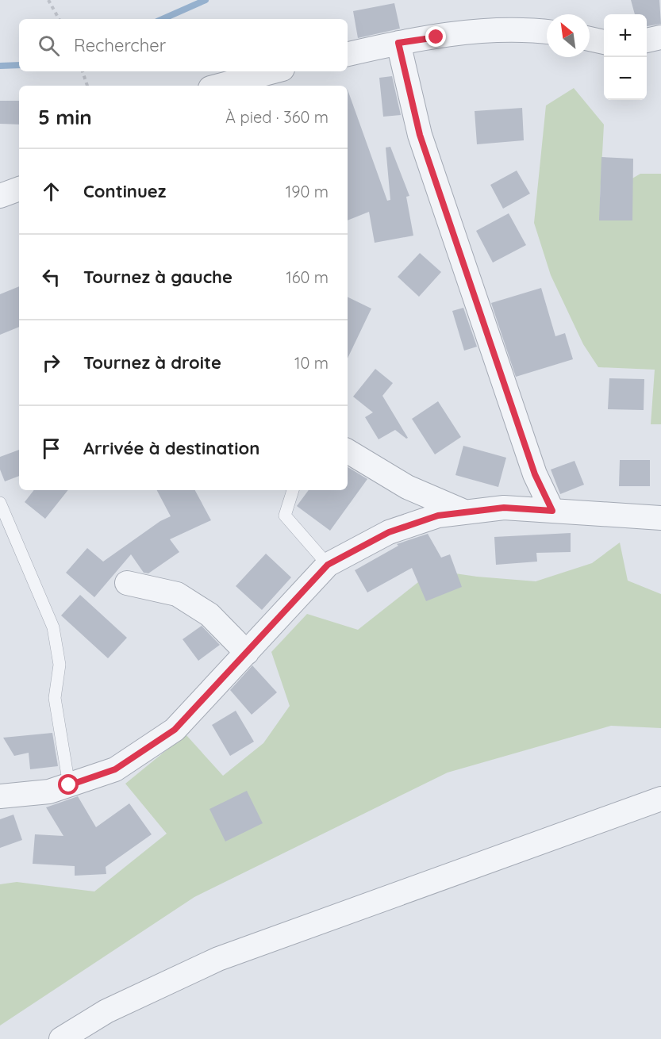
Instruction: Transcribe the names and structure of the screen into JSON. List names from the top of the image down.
{
  "north": "top left",
  "page": {
    "map_buttons": ["+", "−"],
    "search": "Rechercher",
    "heading": ["5 min", "À pied · 360 m"],
    "list": [
      ["Continuez", "190 m"],
      ["Tournez à gauche", "160 m"],
      ["Tournez à droite", "10 m"],
      "Arrivée à destination"
    ]
  }
}
